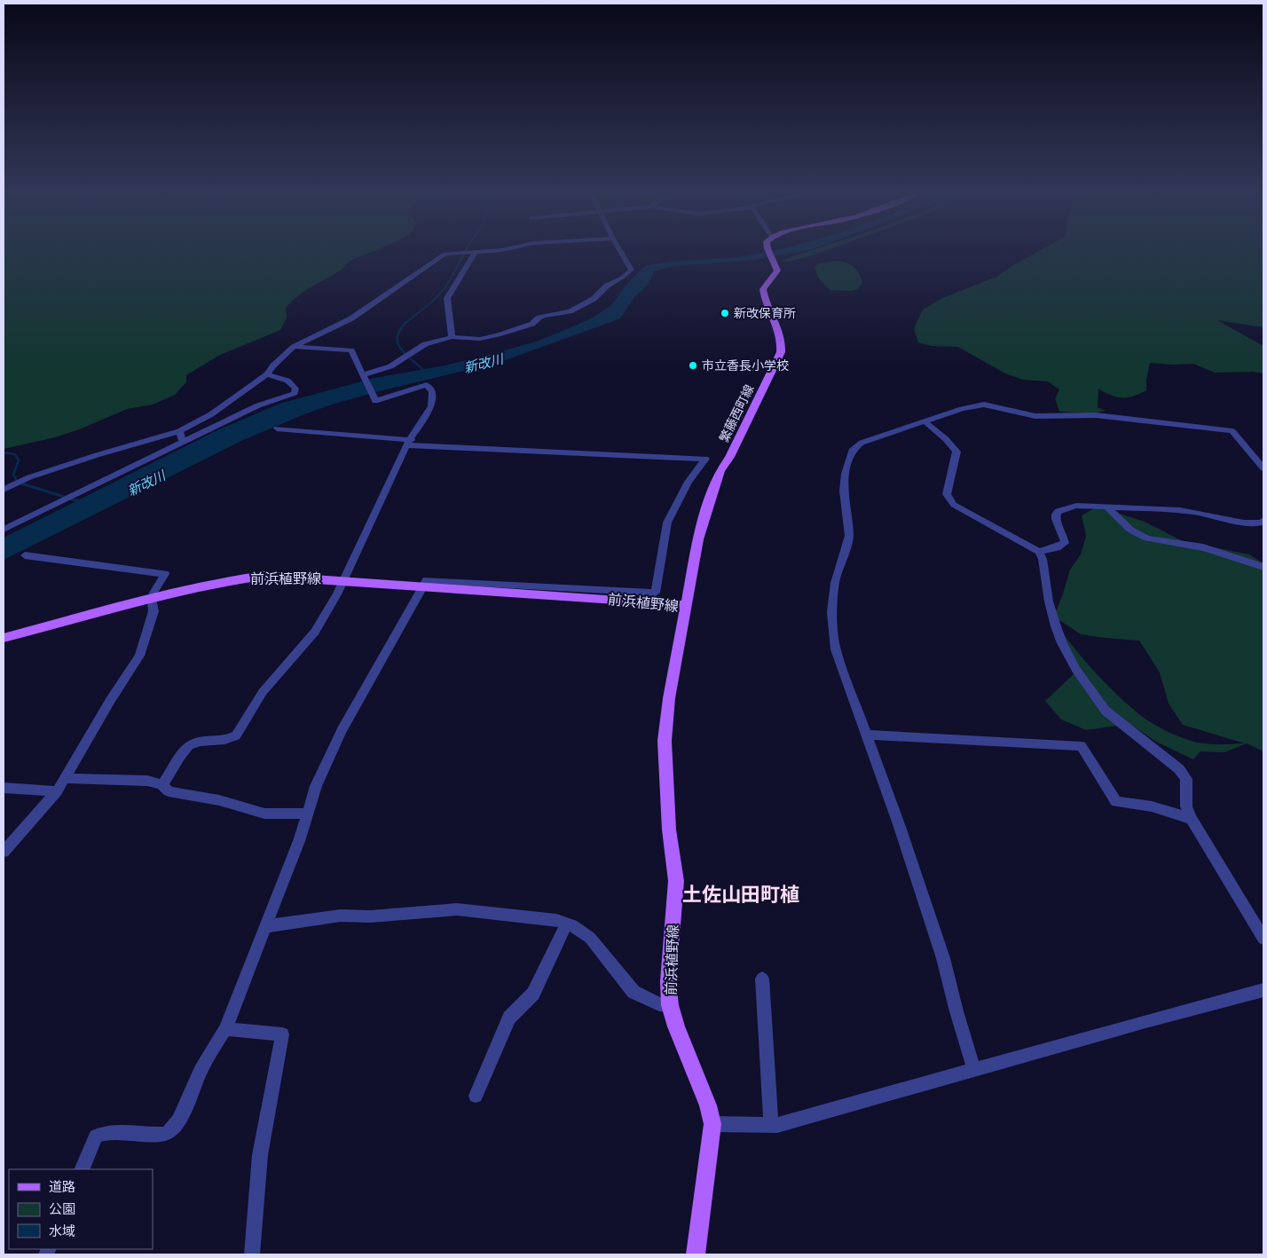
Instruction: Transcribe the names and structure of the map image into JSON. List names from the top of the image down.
{
  "streets": {
    "main road": ["繁藤西町線", "前浜植野線"]
  },
  "crossings": [
    ["繁藤西町線", "前浜植野線"]
  ],
  "districts": ["土佐山田町植"],
  "water": ["新改川"],
  "places": ["新改保育所", "市立香長小学校"],
  "legend": ["道路", "公園", "水域"]
}
